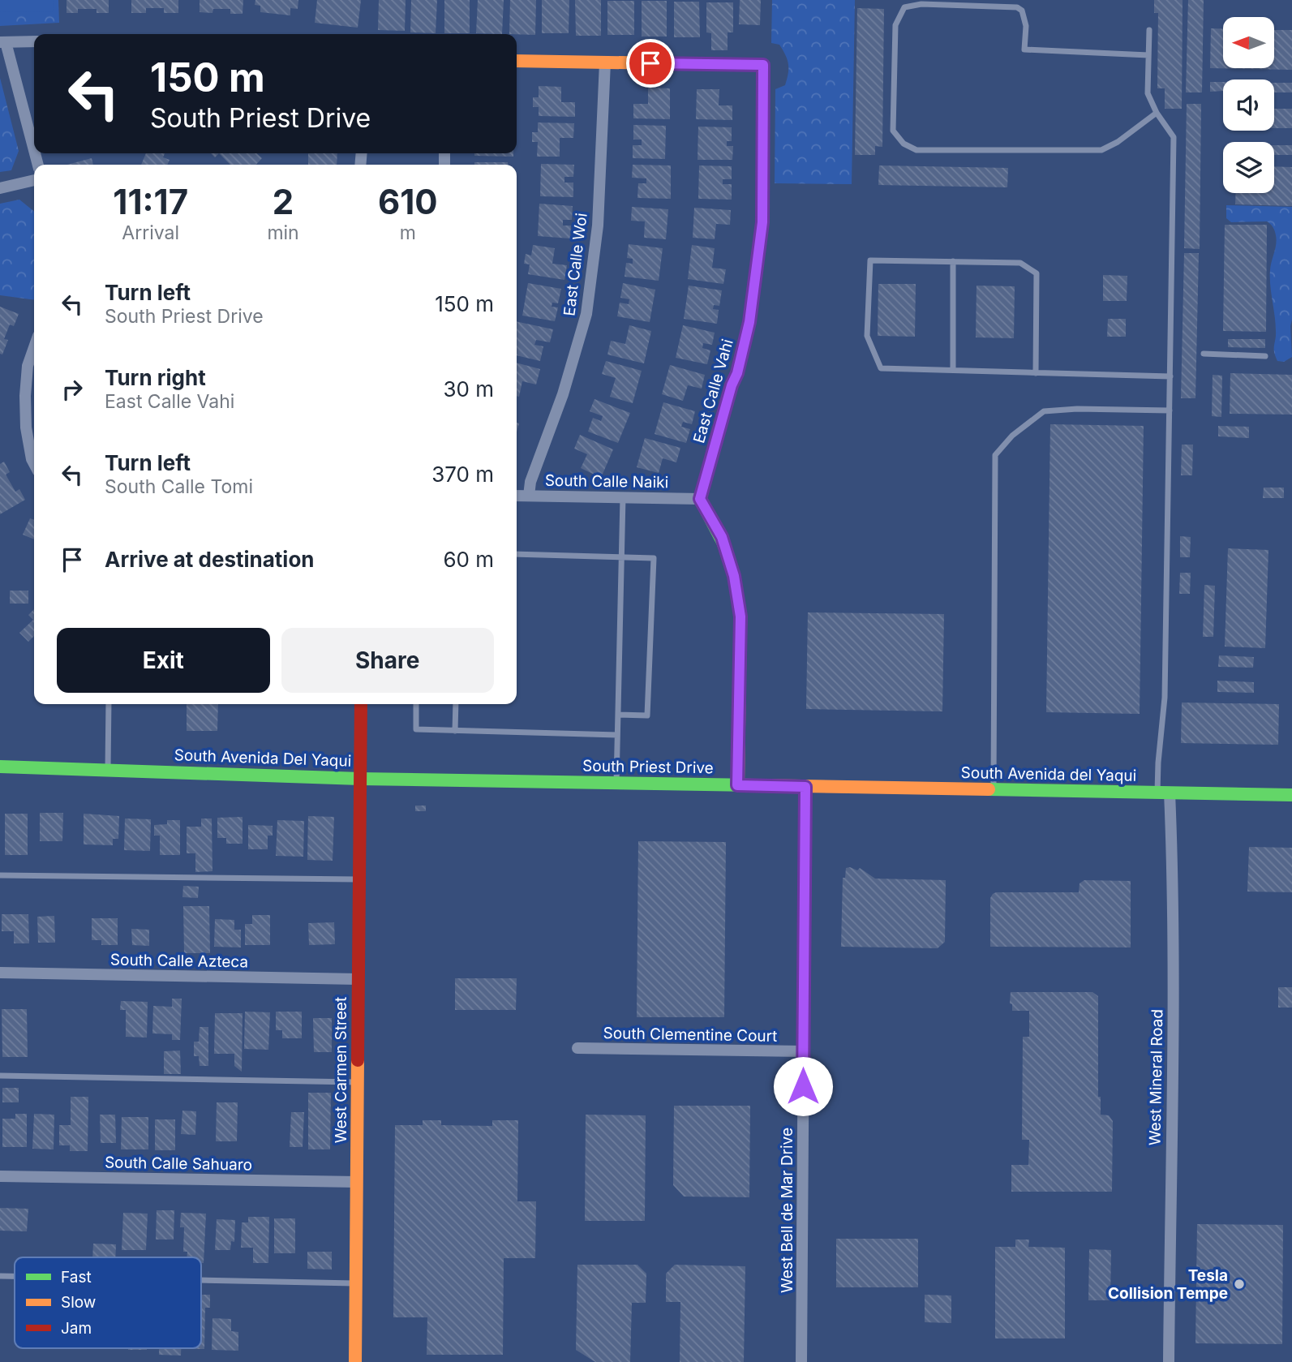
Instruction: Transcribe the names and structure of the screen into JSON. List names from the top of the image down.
{
  "streets": {
    "street": [
      "East Calle Woi",
      "East Calle Vahi",
      "South Calle Naiki",
      "South Avenida Del Yaqui",
      "South Priest Drive",
      "South Avenida del Yaqui",
      "South Calle Azteca",
      "South Clementine Court",
      "West Carmen Street",
      "West Mineral Road",
      "South Calle Sahuaro",
      "West Bell de Mar Drive"
    ]
  },
  "crossings": [
    ["East Calle Woi", "East Calle Vahi"],
    ["East Calle Woi", "South Calle Naiki"],
    ["East Calle Vahi", "South Calle Naiki"],
    ["South Avenida Del Yaqui", "South Priest Drive"],
    ["South Avenida Del Yaqui", "West Carmen Street"],
    ["South Priest Drive", "South Avenida del Yaqui"],
    ["South Priest Drive", "West Bell de Mar Drive"],
    ["South Avenida del Yaqui", "West Mineral Road"],
    ["South Avenida del Yaqui", "West Bell de Mar Drive"],
    ["South Calle Azteca", "West Carmen Street"],
    ["South Clementine Court", "West Bell de Mar Drive"],
    ["West Carmen Street", "South Calle Sahuaro"]
  ],
  "places": ["Tesla Collision Tempe"],
  "legend": ["Fast", "Slow", "Jam"],
  "north": "left",
  "page": {
    "turn": ["150 m", "South Priest Drive"],
    "eta": [
      "11:17",
      "Arrival",
      "2",
      "min",
      "610",
      "m"
    ],
    "list": [
      {
        "name": "Turn left",
        "note": "South Priest Drive",
        "value": "150 m"
      },
      {
        "name": "Turn right",
        "note": "East Calle Vahi",
        "value": "30 m"
      },
      {
        "name": "Turn left",
        "note": "South Calle Tomi",
        "value": "370 m"
      },
      {
        "name": "Arrive at destination",
        "value": "60 m"
      }
    ],
    "buttons": ["Exit", "Share"]
  }
}
